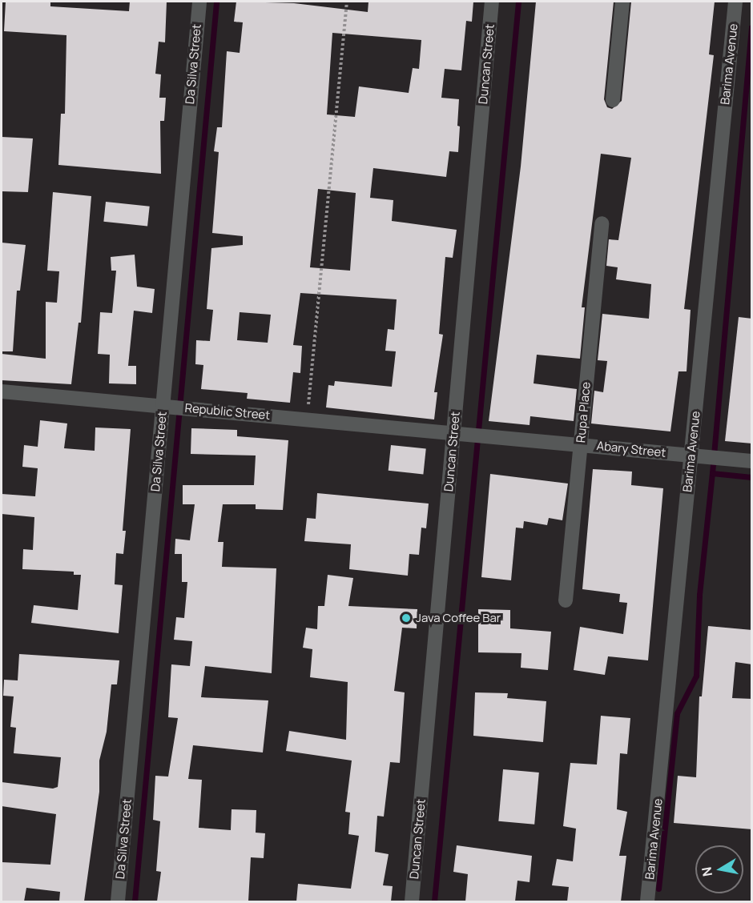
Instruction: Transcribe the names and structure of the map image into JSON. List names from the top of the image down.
{
  "streets": {
    "street": [
      "Da Silva Street",
      "Duncan Street",
      "Barima Avenue",
      "Republic Street",
      "Rupa Place",
      "Abary Street"
    ]
  },
  "crossings": [
    ["Da Silva Street", "Republic Street"],
    ["Duncan Street", "Republic Street"],
    ["Duncan Street", "Abary Street"],
    ["Barima Avenue", "Abary Street"],
    ["Republic Street", "Abary Street"],
    ["Rupa Place", "Abary Street"]
  ],
  "places": ["Java Coffee Bar"],
  "north": "left"
}
